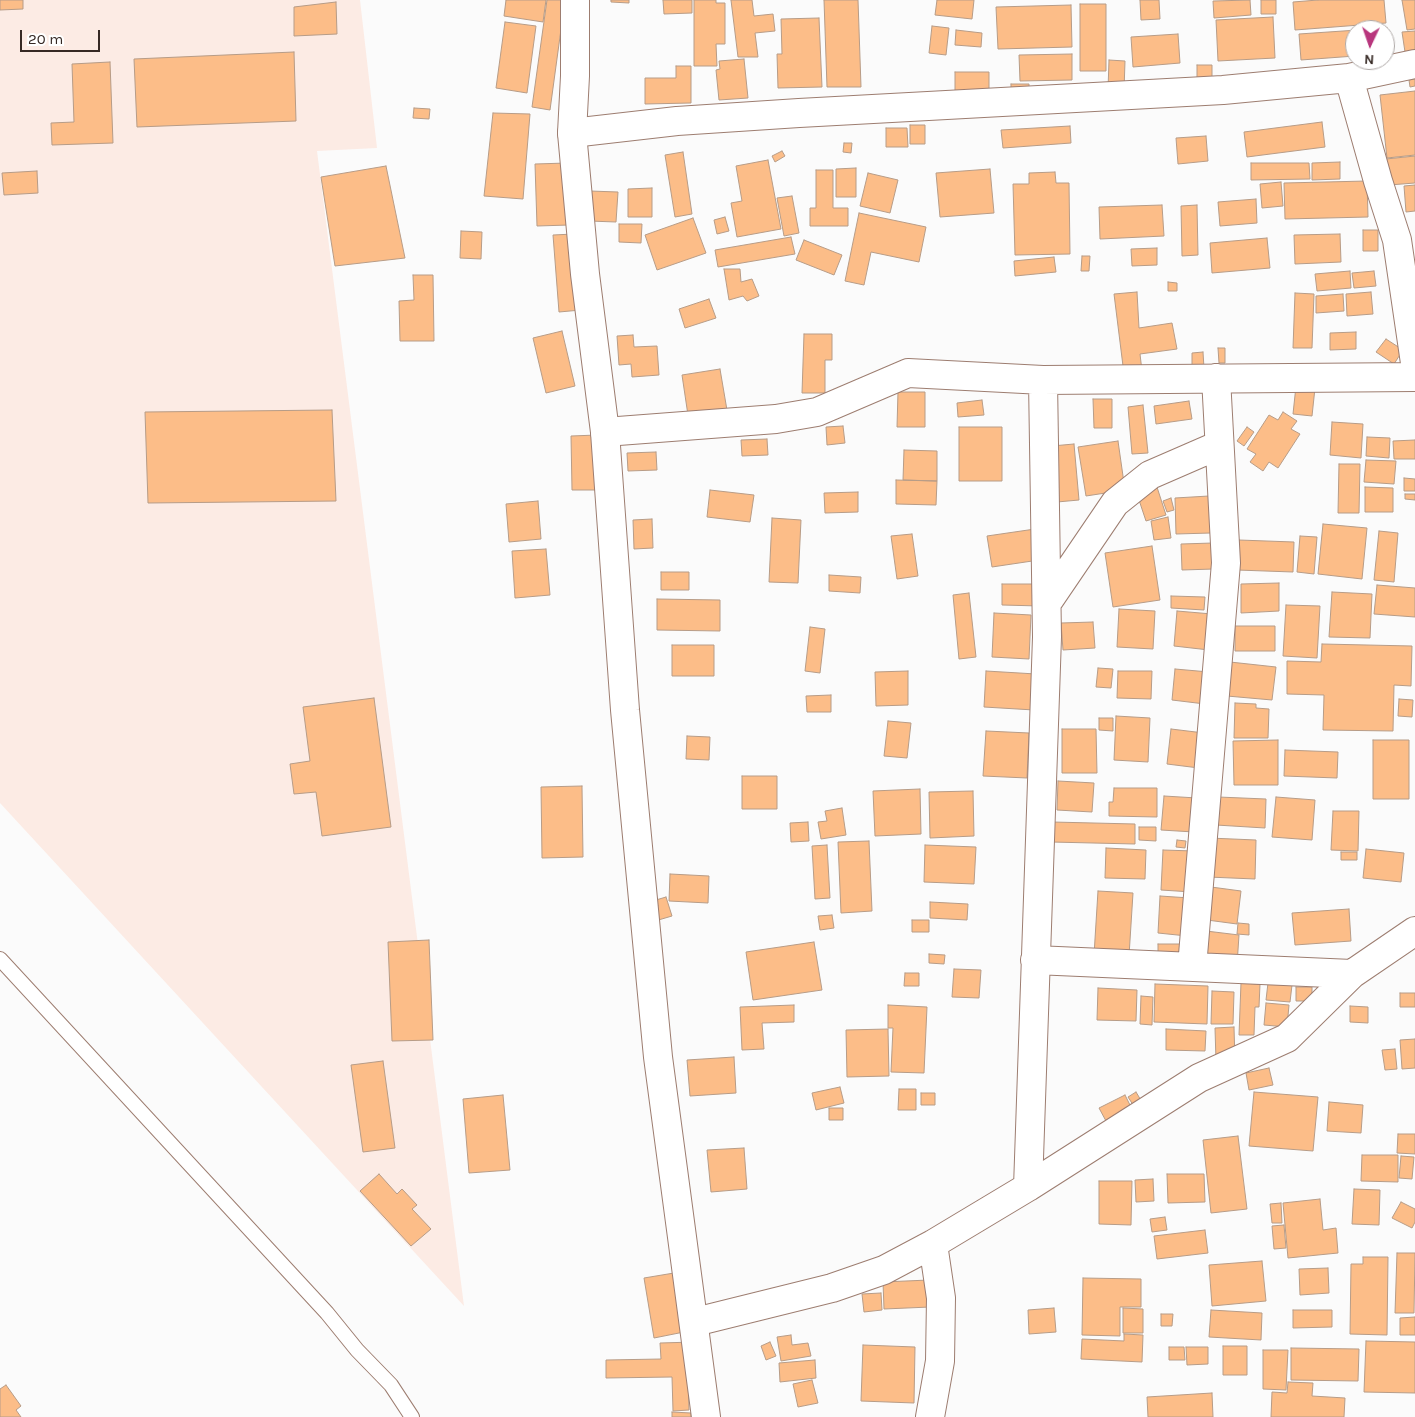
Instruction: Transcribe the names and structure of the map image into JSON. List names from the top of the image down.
{
  "scale_bar": "20 m",
  "north": "bottom"
}
